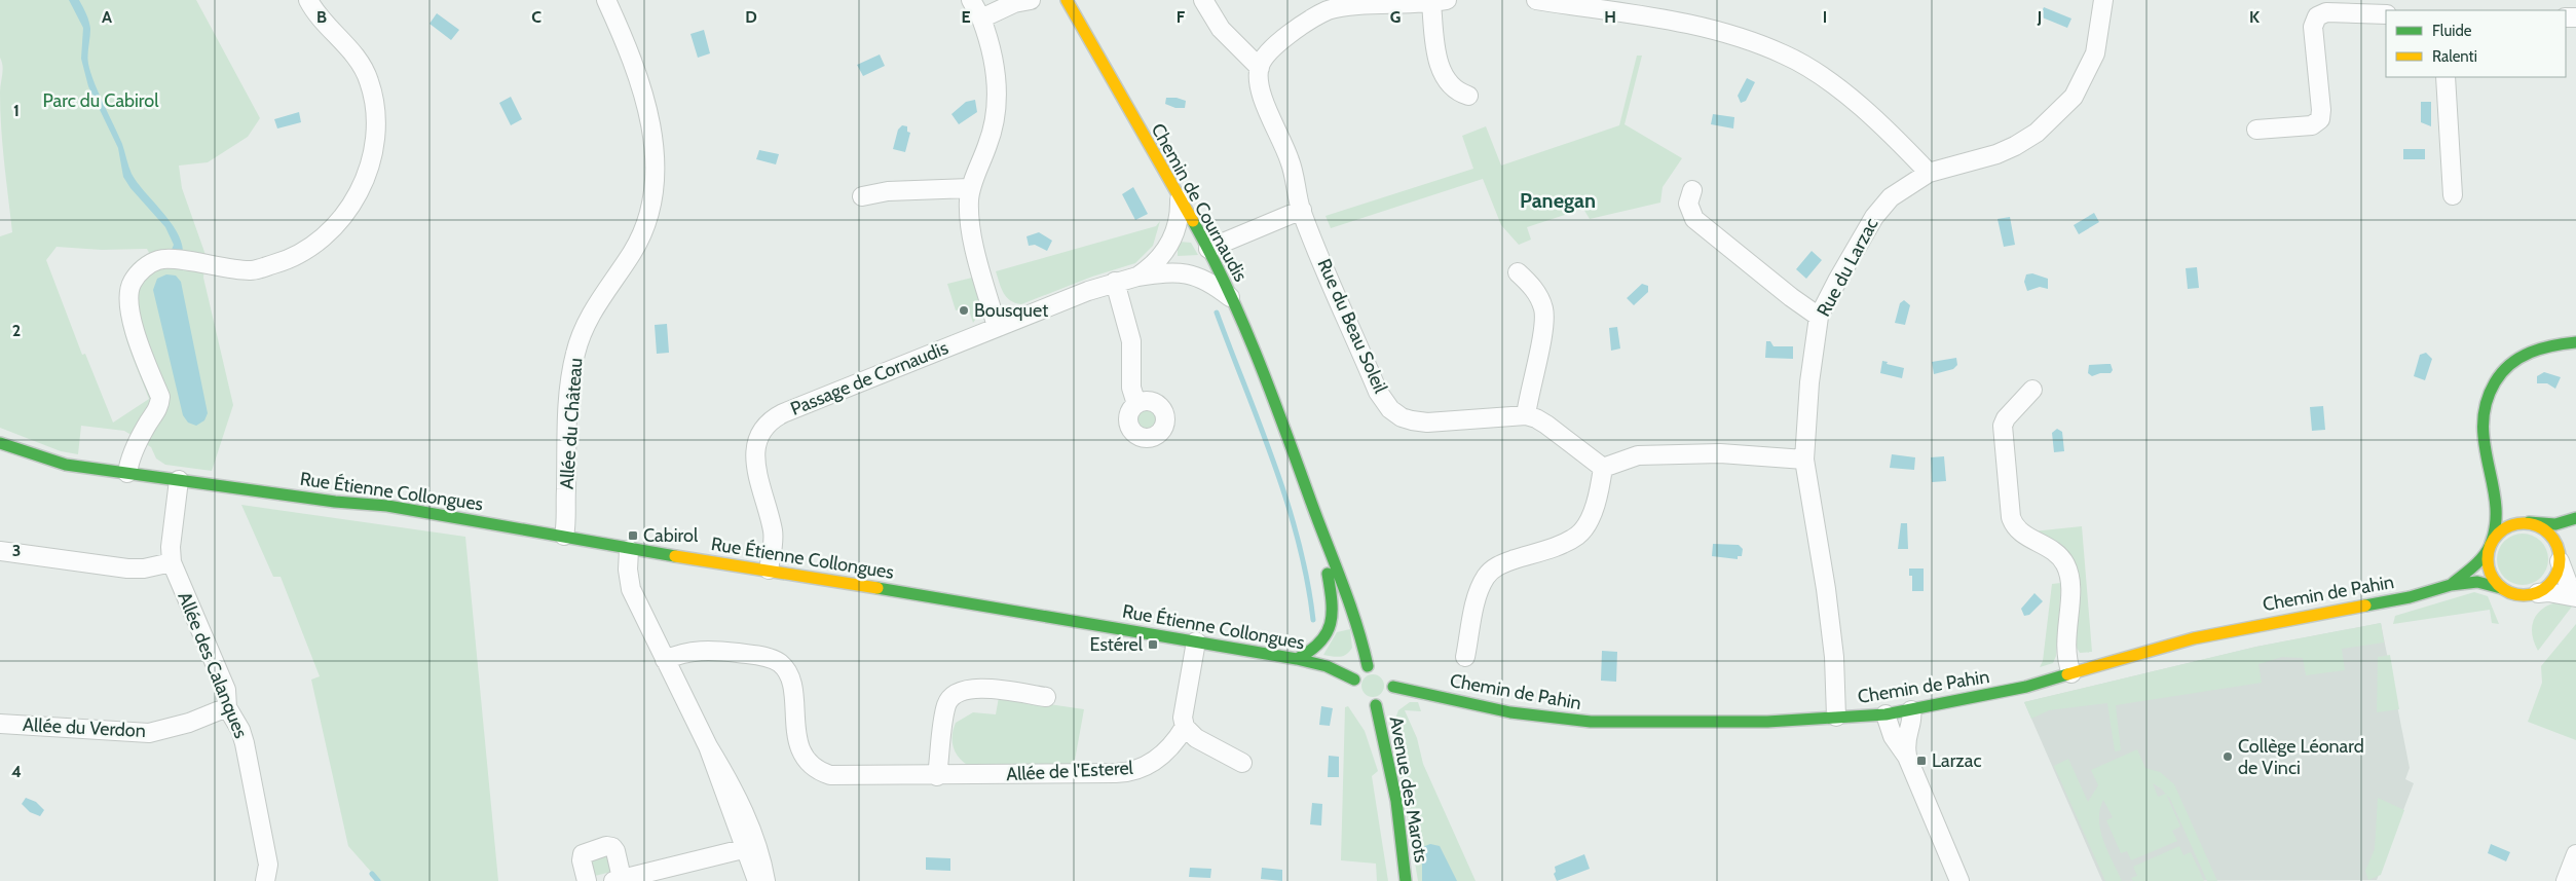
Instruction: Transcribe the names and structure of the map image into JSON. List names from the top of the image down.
{
  "streets": {
    "main road": [
      "Chemin de Cournaudis",
      "Rue Étienne Collongues",
      "Chemin de Pahin",
      "Avenue des Marots"
    ],
    "street": [
      "Rue du Larzac",
      "Rue du Beau Soleil",
      "Passage de Cornaudis",
      "Allée du Château",
      "Allée des Calanques",
      "Allée du Verdon",
      "Allée de l'Esterel"
    ]
  },
  "crossings": [
    ["Chemin de Cournaudis", "Passage de Cornaudis"],
    ["Chemin de Cournaudis", "Rue Étienne Collongues"],
    ["Chemin de Cournaudis", "Chemin de Pahin"],
    ["Chemin de Cournaudis", "Avenue des Marots"],
    ["Rue du Larzac", "Chemin de Pahin"],
    ["Passage de Cornaudis", "Rue Étienne Collongues"],
    ["Allée du Château", "Rue Étienne Collongues"],
    ["Rue Étienne Collongues", "Chemin de Pahin"],
    ["Rue Étienne Collongues", "Allée des Calanques"],
    ["Rue Étienne Collongues", "Avenue des Marots"],
    ["Chemin de Pahin", "Avenue des Marots"],
    ["Allée des Calanques", "Allée du Verdon"]
  ],
  "districts": ["Panegan"],
  "parks": ["Parc du Cabirol"],
  "places": {
    "other": ["Bousquet", "Collège Léonard de Vinci"],
    "transit": ["Cabirol", "Estérel", "Larzac"]
  },
  "legend": ["Fluide", "Ralenti"],
  "grid": {
    "columns": [
      "A",
      "B",
      "C",
      "D",
      "E",
      "F",
      "G",
      "H",
      "I",
      "J",
      "K"
    ],
    "rows": [
      "1",
      "2",
      "3",
      "4"
    ]
  }
}
